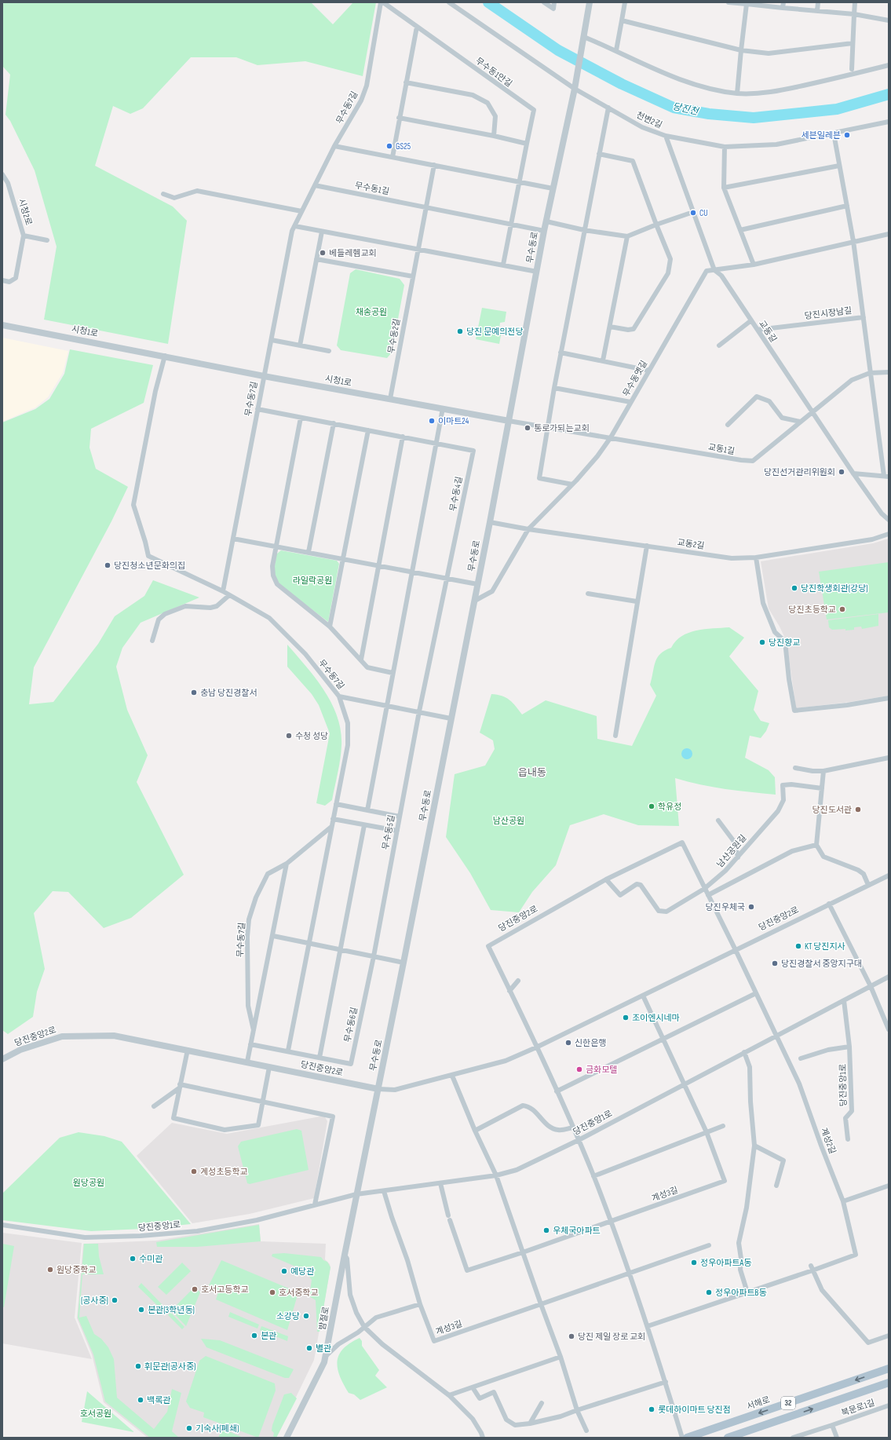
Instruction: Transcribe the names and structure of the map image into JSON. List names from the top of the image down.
{
  "streets": {
    "main road": ["서해로", "32"],
    "street": [
      "무수동1안길",
      "무수동7길",
      "천변2길",
      "무수동1길",
      "시청2로",
      "무수동로",
      "당진시장남길",
      "시청1로",
      "교동길",
      "무수동2길",
      "무수동옛길",
      "교동1길",
      "무수동4길",
      "교동2길",
      "무수동5길",
      "남산공원길",
      "당진중앙2로",
      "무수동6길",
      "당진중앙1로",
      "계성2길",
      "계성3길",
      "밤절로",
      "북문로1길"
    ]
  },
  "crossings": [
    ["무수동7길", "무수동1길"],
    ["무수동7길", "시청1로"],
    ["무수동7길", "무수동4길"],
    ["무수동7길", "당진중앙2로"],
    ["무수동7길", "무수동6길"],
    ["천변2길", "무수동로"],
    ["천변2길", "교동길"],
    ["무수동1길", "무수동로"],
    ["무수동로", "시청1로"],
    ["무수동로", "무수동옛길"],
    ["무수동로", "교동2길"],
    ["무수동로", "당진중앙2로"],
    ["무수동로", "당진중앙1로"],
    ["무수동로", "밤절로"],
    ["당진시장남길", "교동길"],
    ["시청1로", "무수동2길"],
    ["교동길", "무수동옛길"],
    ["교동길", "교동1길"],
    ["무수동옛길", "교동1길"],
    ["무수동옛길", "교동2길"],
    ["무수동4길", "무수동5길"],
    ["무수동5길", "무수동6길"],
    ["남산공원길", "당진중앙2로"],
    ["당진중앙2로", "당진중앙1로"],
    ["당진중앙1로", "계성2길"],
    ["당진중앙1로", "밤절로"]
  ],
  "districts": ["읍내동"],
  "water": ["당진천"],
  "parks": [
    "채송공원",
    "라일락공원",
    "남산공원",
    "원당공원",
    "호서공원"
  ],
  "places": [
    "세븐일레븐",
    "GS25",
    "CU",
    "베들레헴교회",
    "당진 문예의전당",
    "이마트24",
    "통로가되는교회",
    "당진선거관리위원회",
    "당진청소년문화의집",
    "당진학생회관(강당)",
    "당진초등학교",
    "당진향교",
    "충남 당진경찰서",
    "수청 성당",
    "학유정",
    "당진도서관",
    "당진우체국",
    "KT 당진지사",
    "당진경찰서 중앙지구대",
    "조이엔시네마",
    "신한은행",
    "금화모텔",
    "계성초등학교",
    "우체국아파트",
    "수미관",
    "정우아파트A동",
    "원당중학교",
    "예당관",
    "호서고등학교",
    "호서중학교",
    "정우아파트B동",
    "(공사중)",
    "본관(3학년동)",
    "소강당",
    "본관",
    "당진 제일 장로 교회",
    "별관",
    "휘문관(공사중)",
    "백록관",
    "롯데하이마트 당진점",
    "기숙사(폐쇄)"
  ]
}
